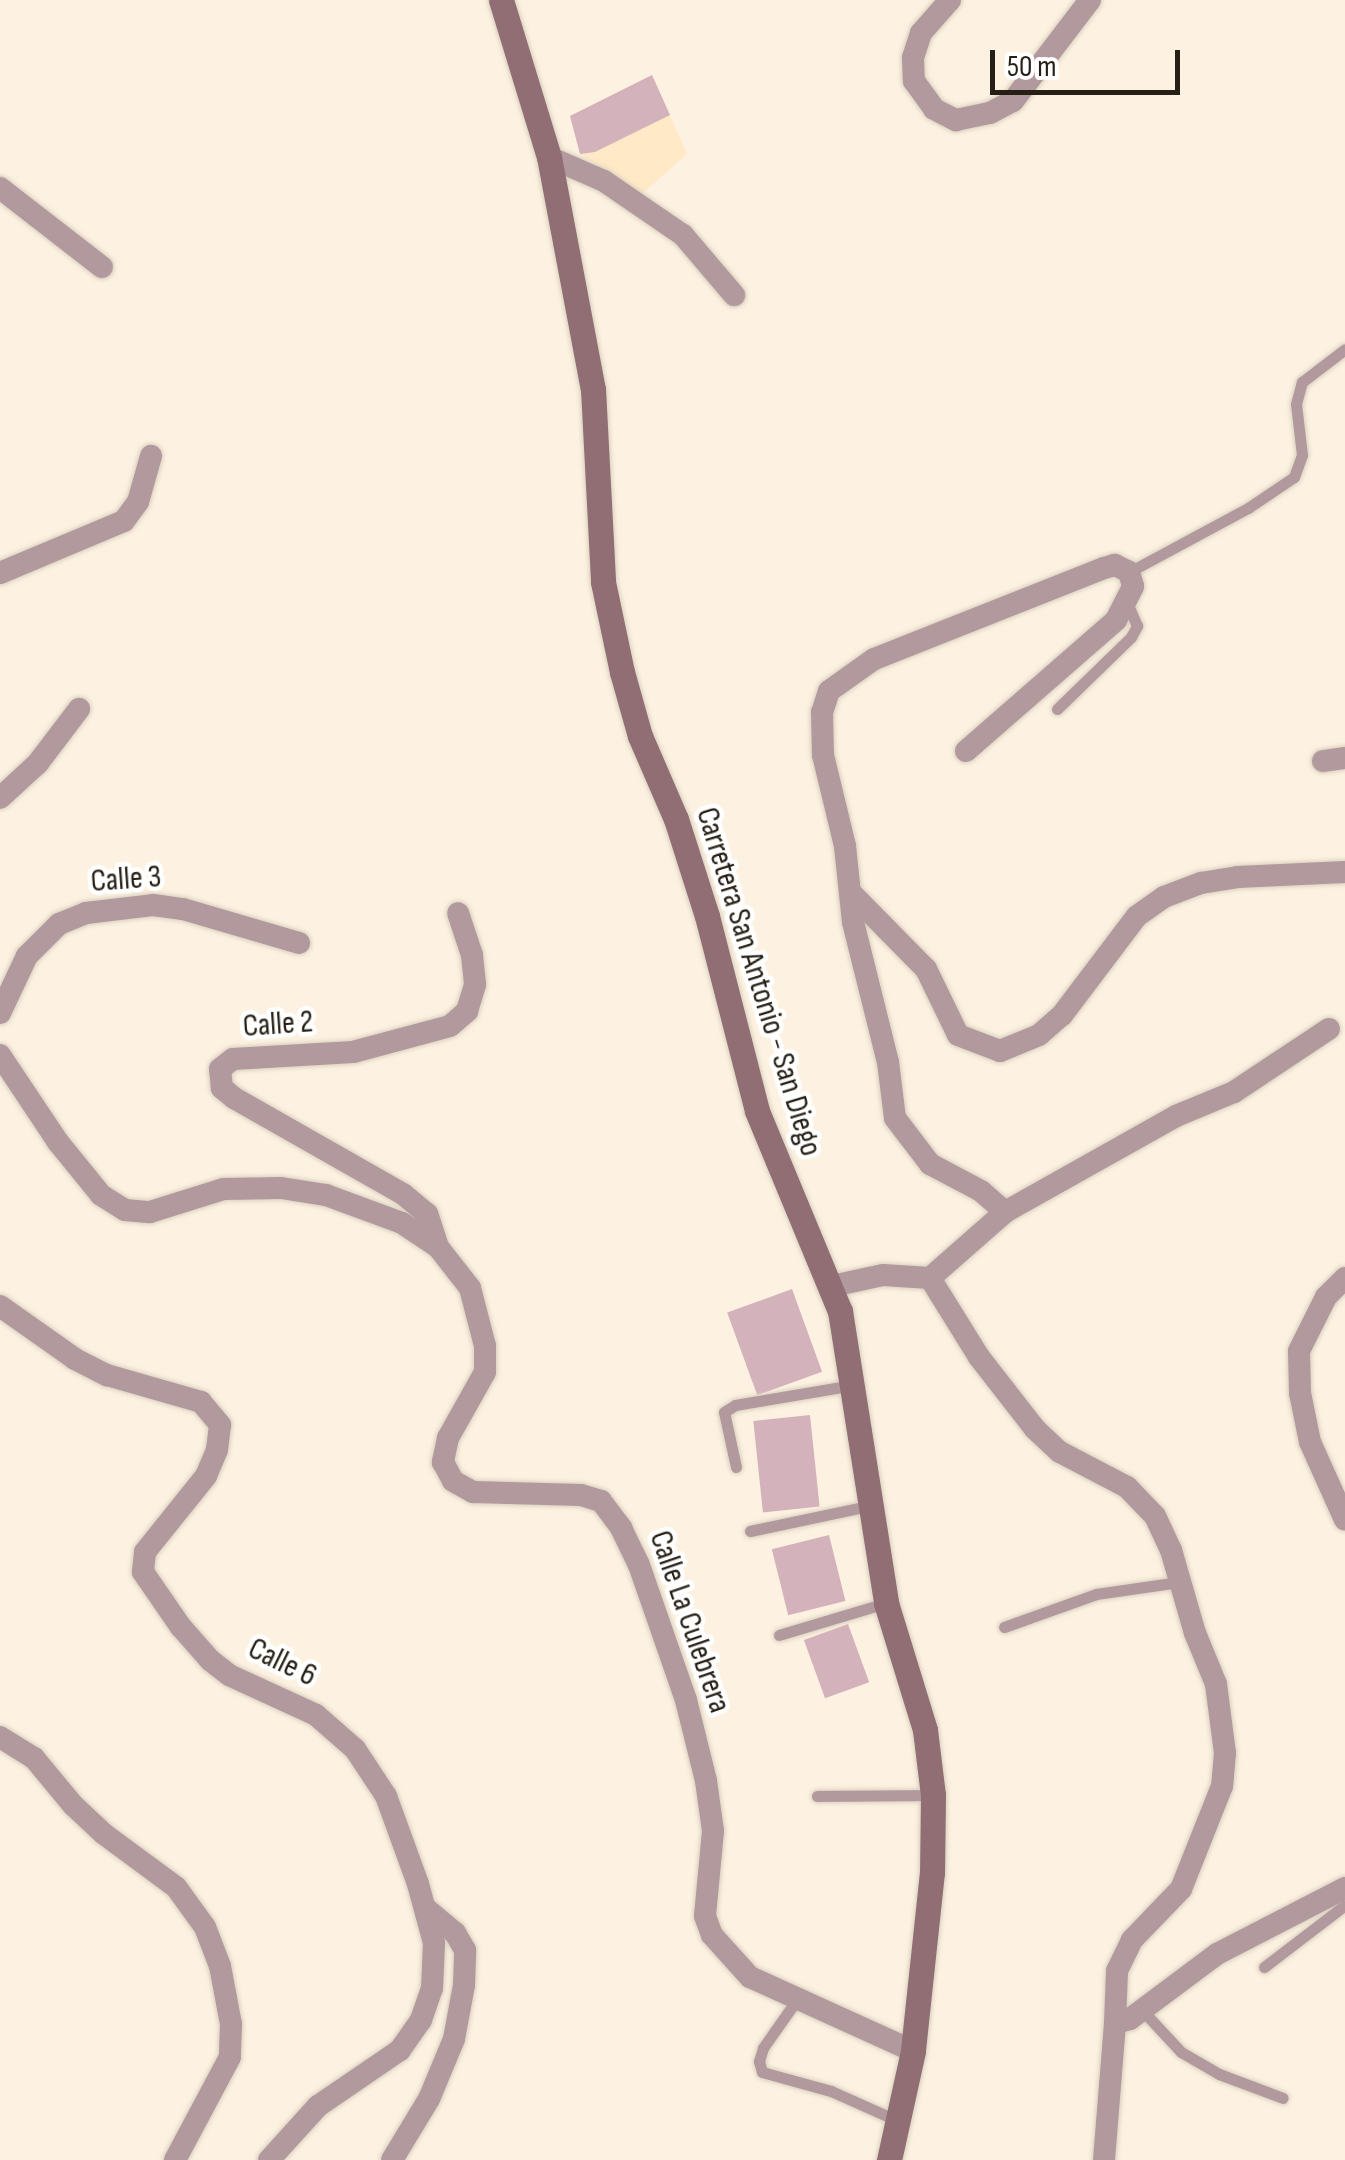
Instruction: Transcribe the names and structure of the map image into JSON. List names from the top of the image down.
{
  "streets": {
    "street": [
      "Calle 3",
      "Carretera San Antonio - San Diego",
      "Calle 2",
      "Calle La Culebrera",
      "Calle 6"
    ]
  },
  "crossings": [
    ["Carretera San Antonio - San Diego", "Calle La Culebrera"],
    ["Calle 2", "Calle La Culebrera"]
  ],
  "scale_bar": "50 m"
}
